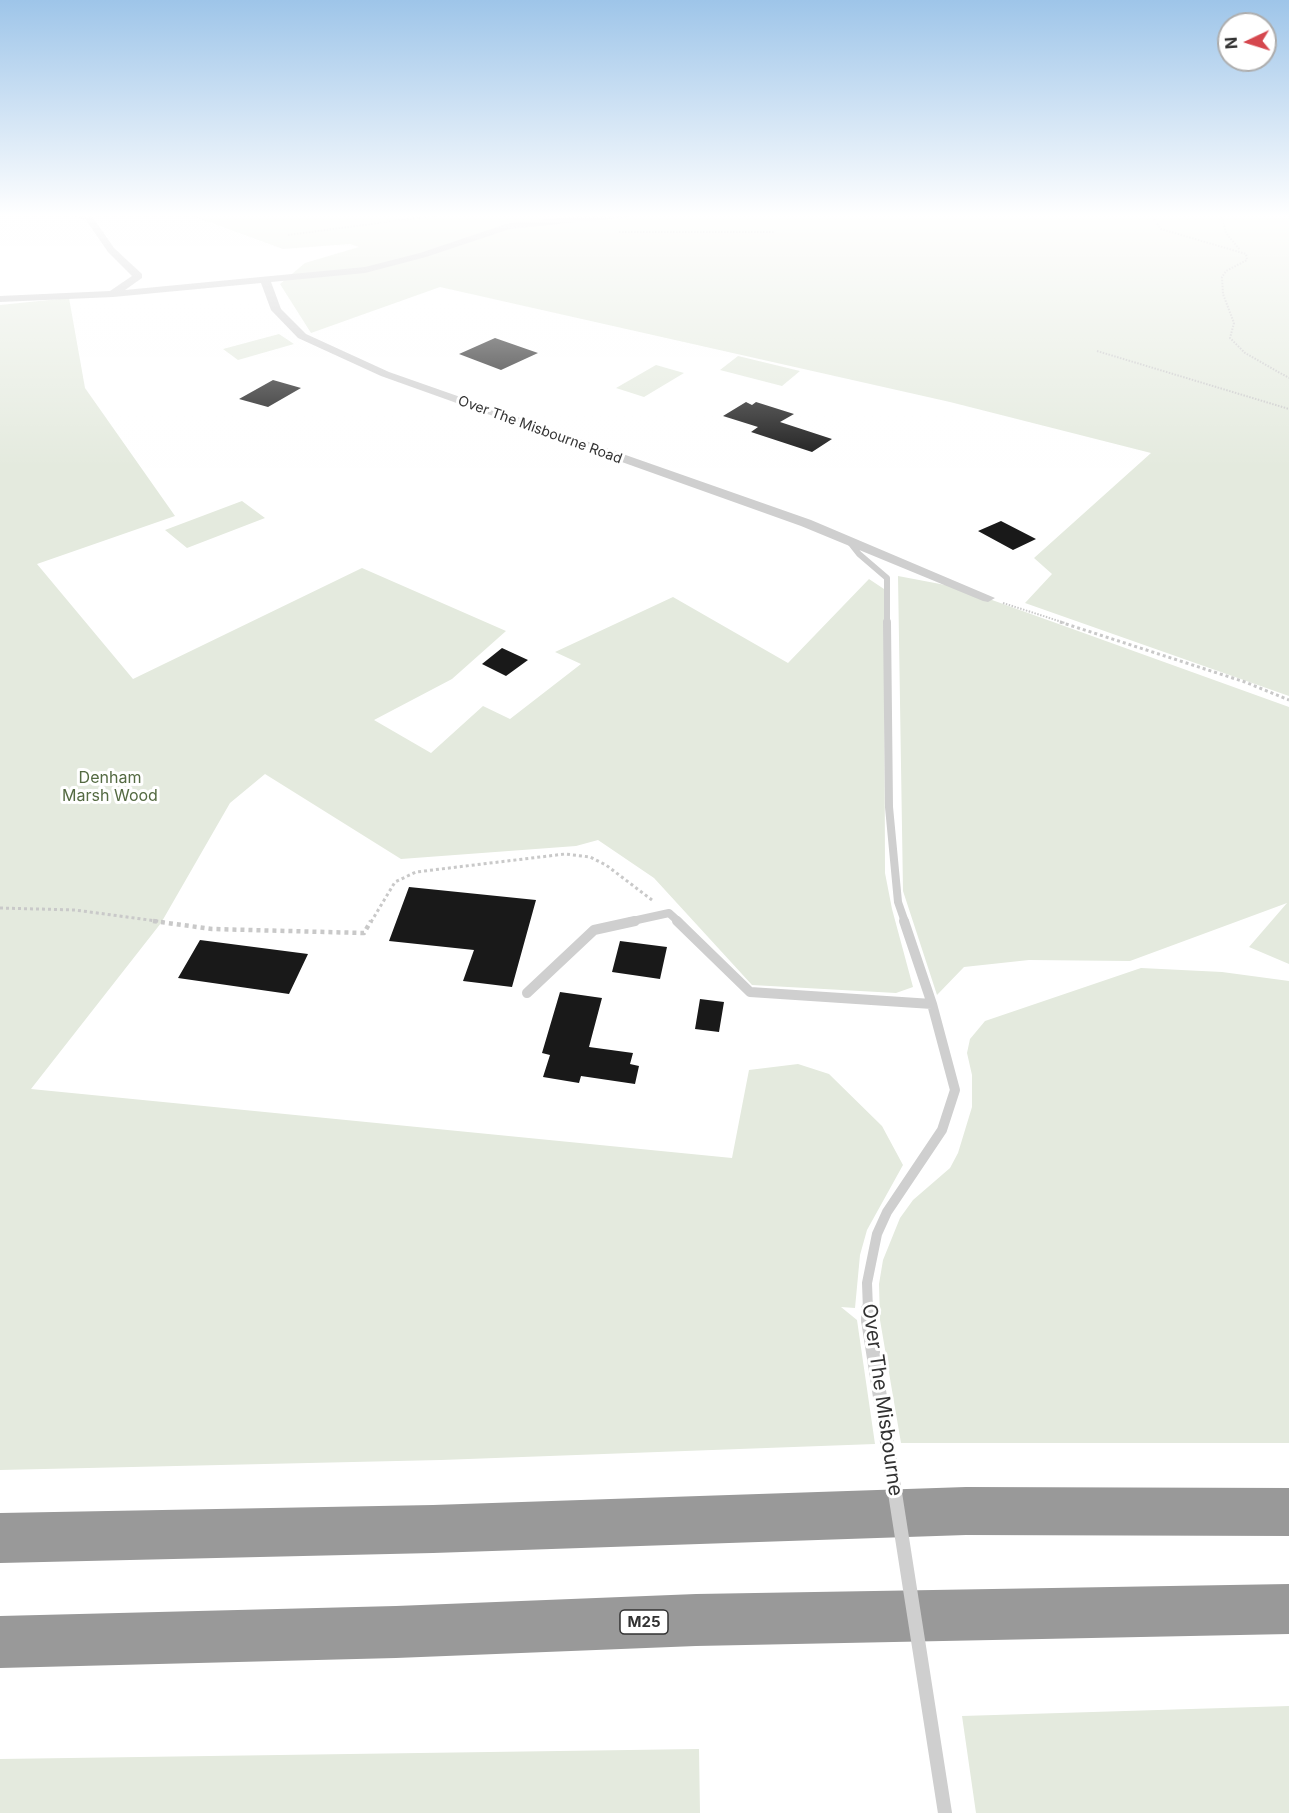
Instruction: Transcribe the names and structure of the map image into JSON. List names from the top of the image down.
{
  "streets": {
    "highway": ["M25"],
    "street": ["Over The Misbourne Road"],
    "lane": ["Over The Misbourne"]
  },
  "crossings": [
    ["Over The Misbourne Road", "Over The Misbourne"]
  ],
  "parks": ["Denham Marsh Wood"],
  "north": "left"
}
